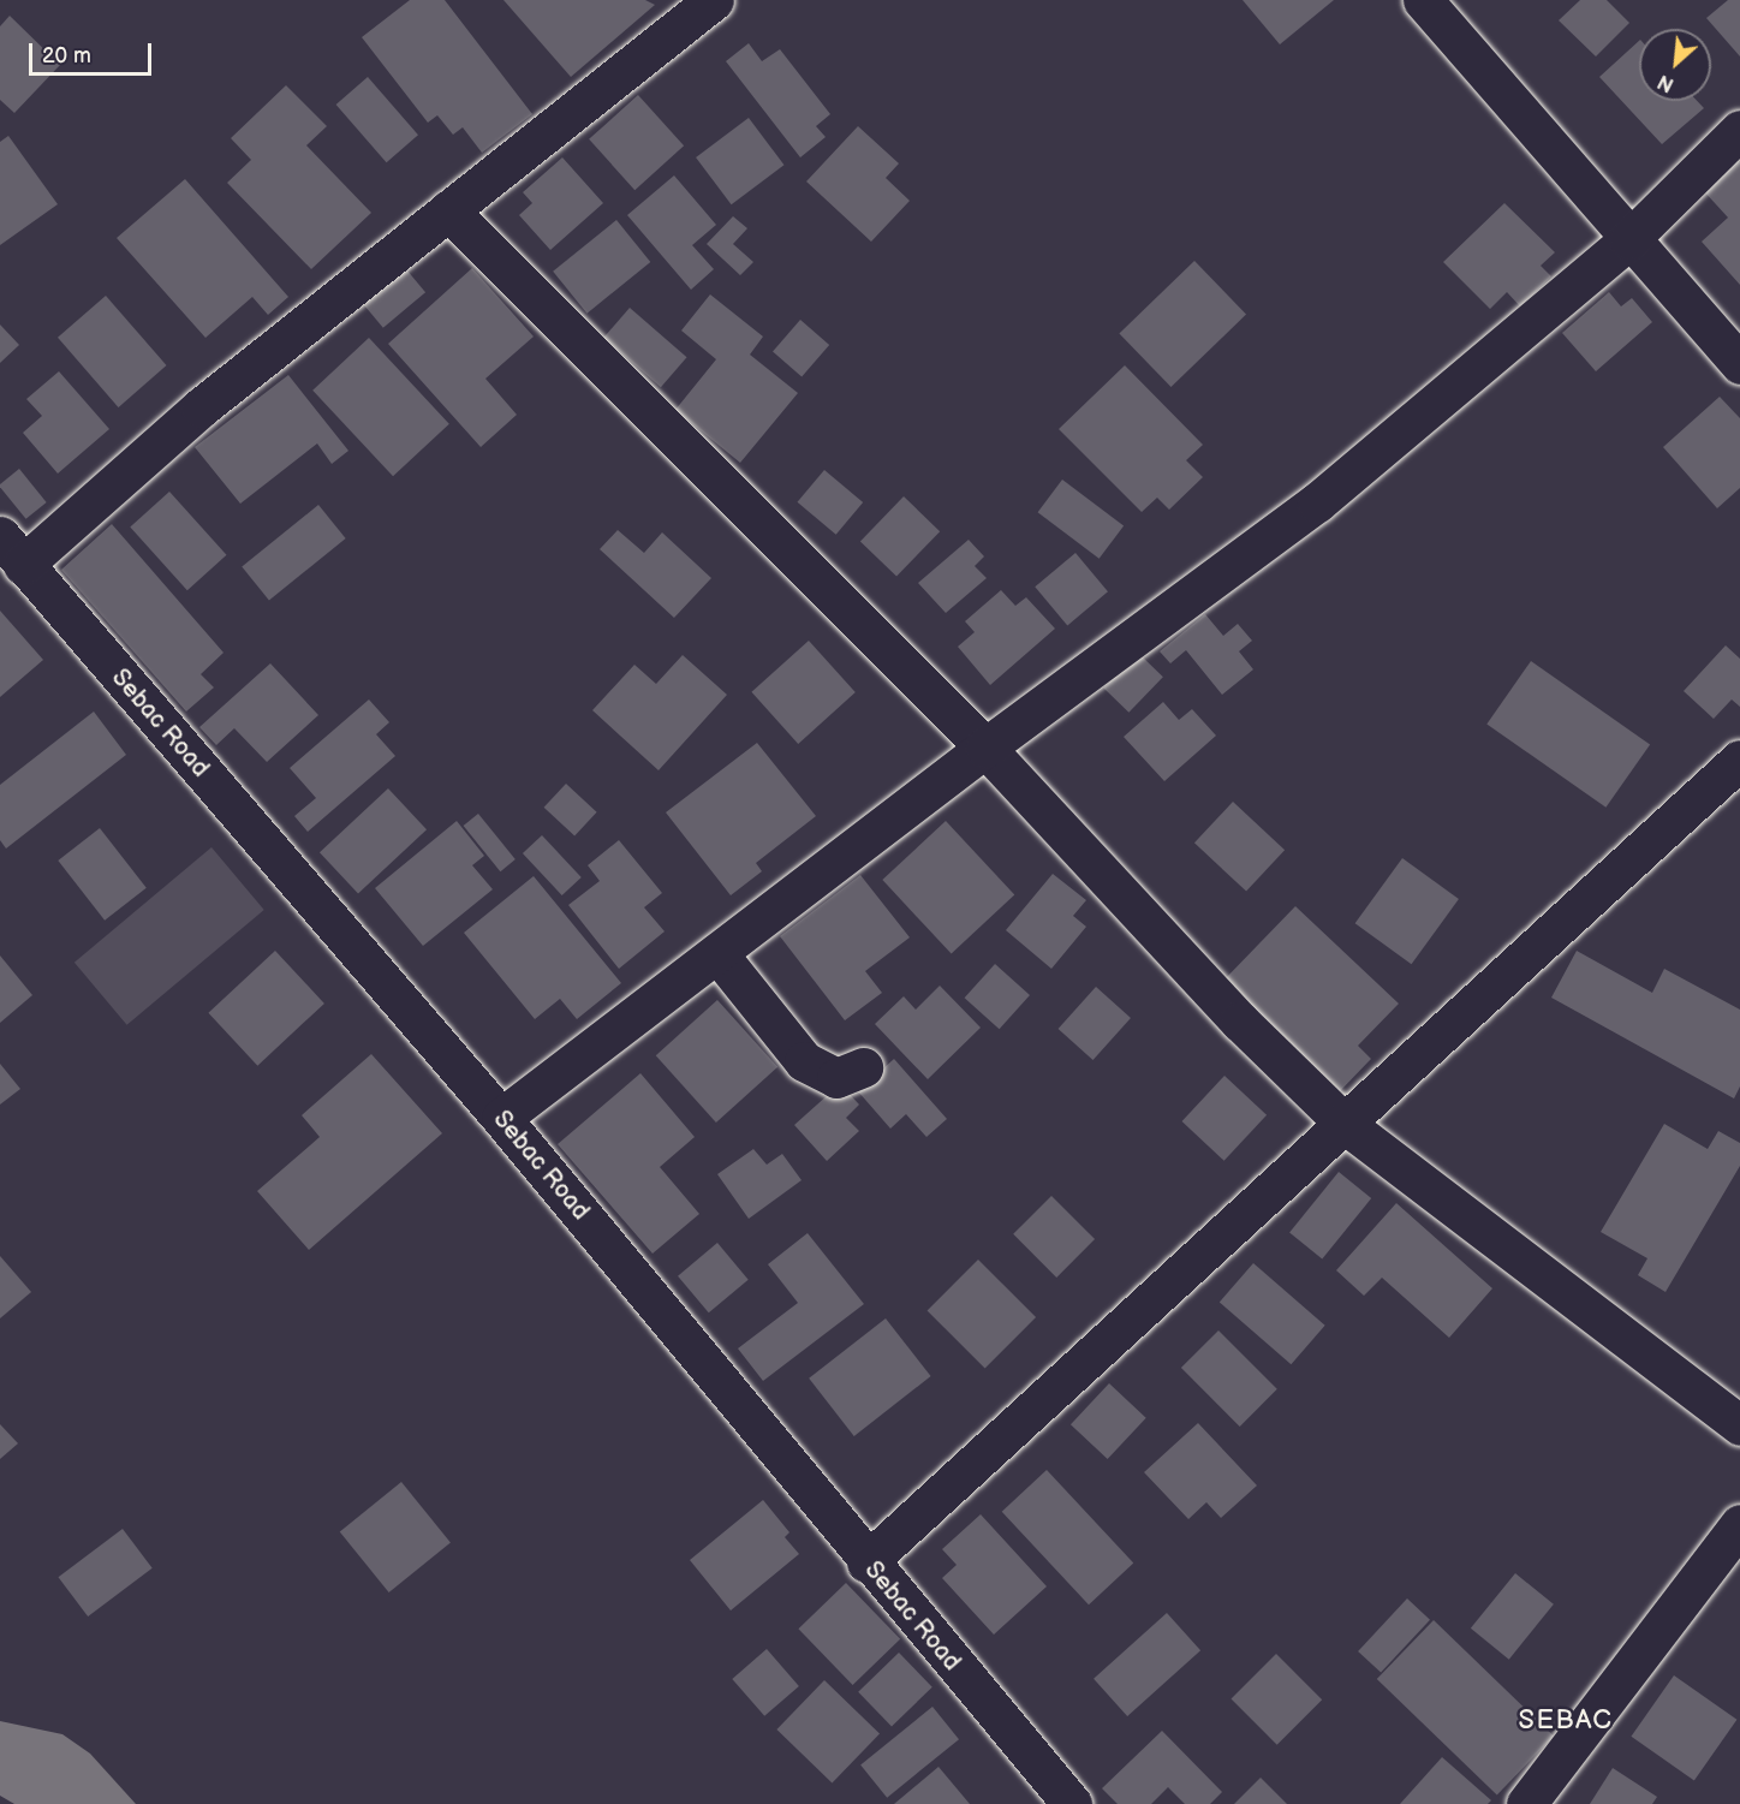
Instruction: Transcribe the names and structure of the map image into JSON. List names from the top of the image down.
{
  "streets": {
    "street": ["Sebac Road"]
  },
  "districts": ["SEBAC"],
  "scale_bar": "20 m",
  "north": "bottom left"
}
